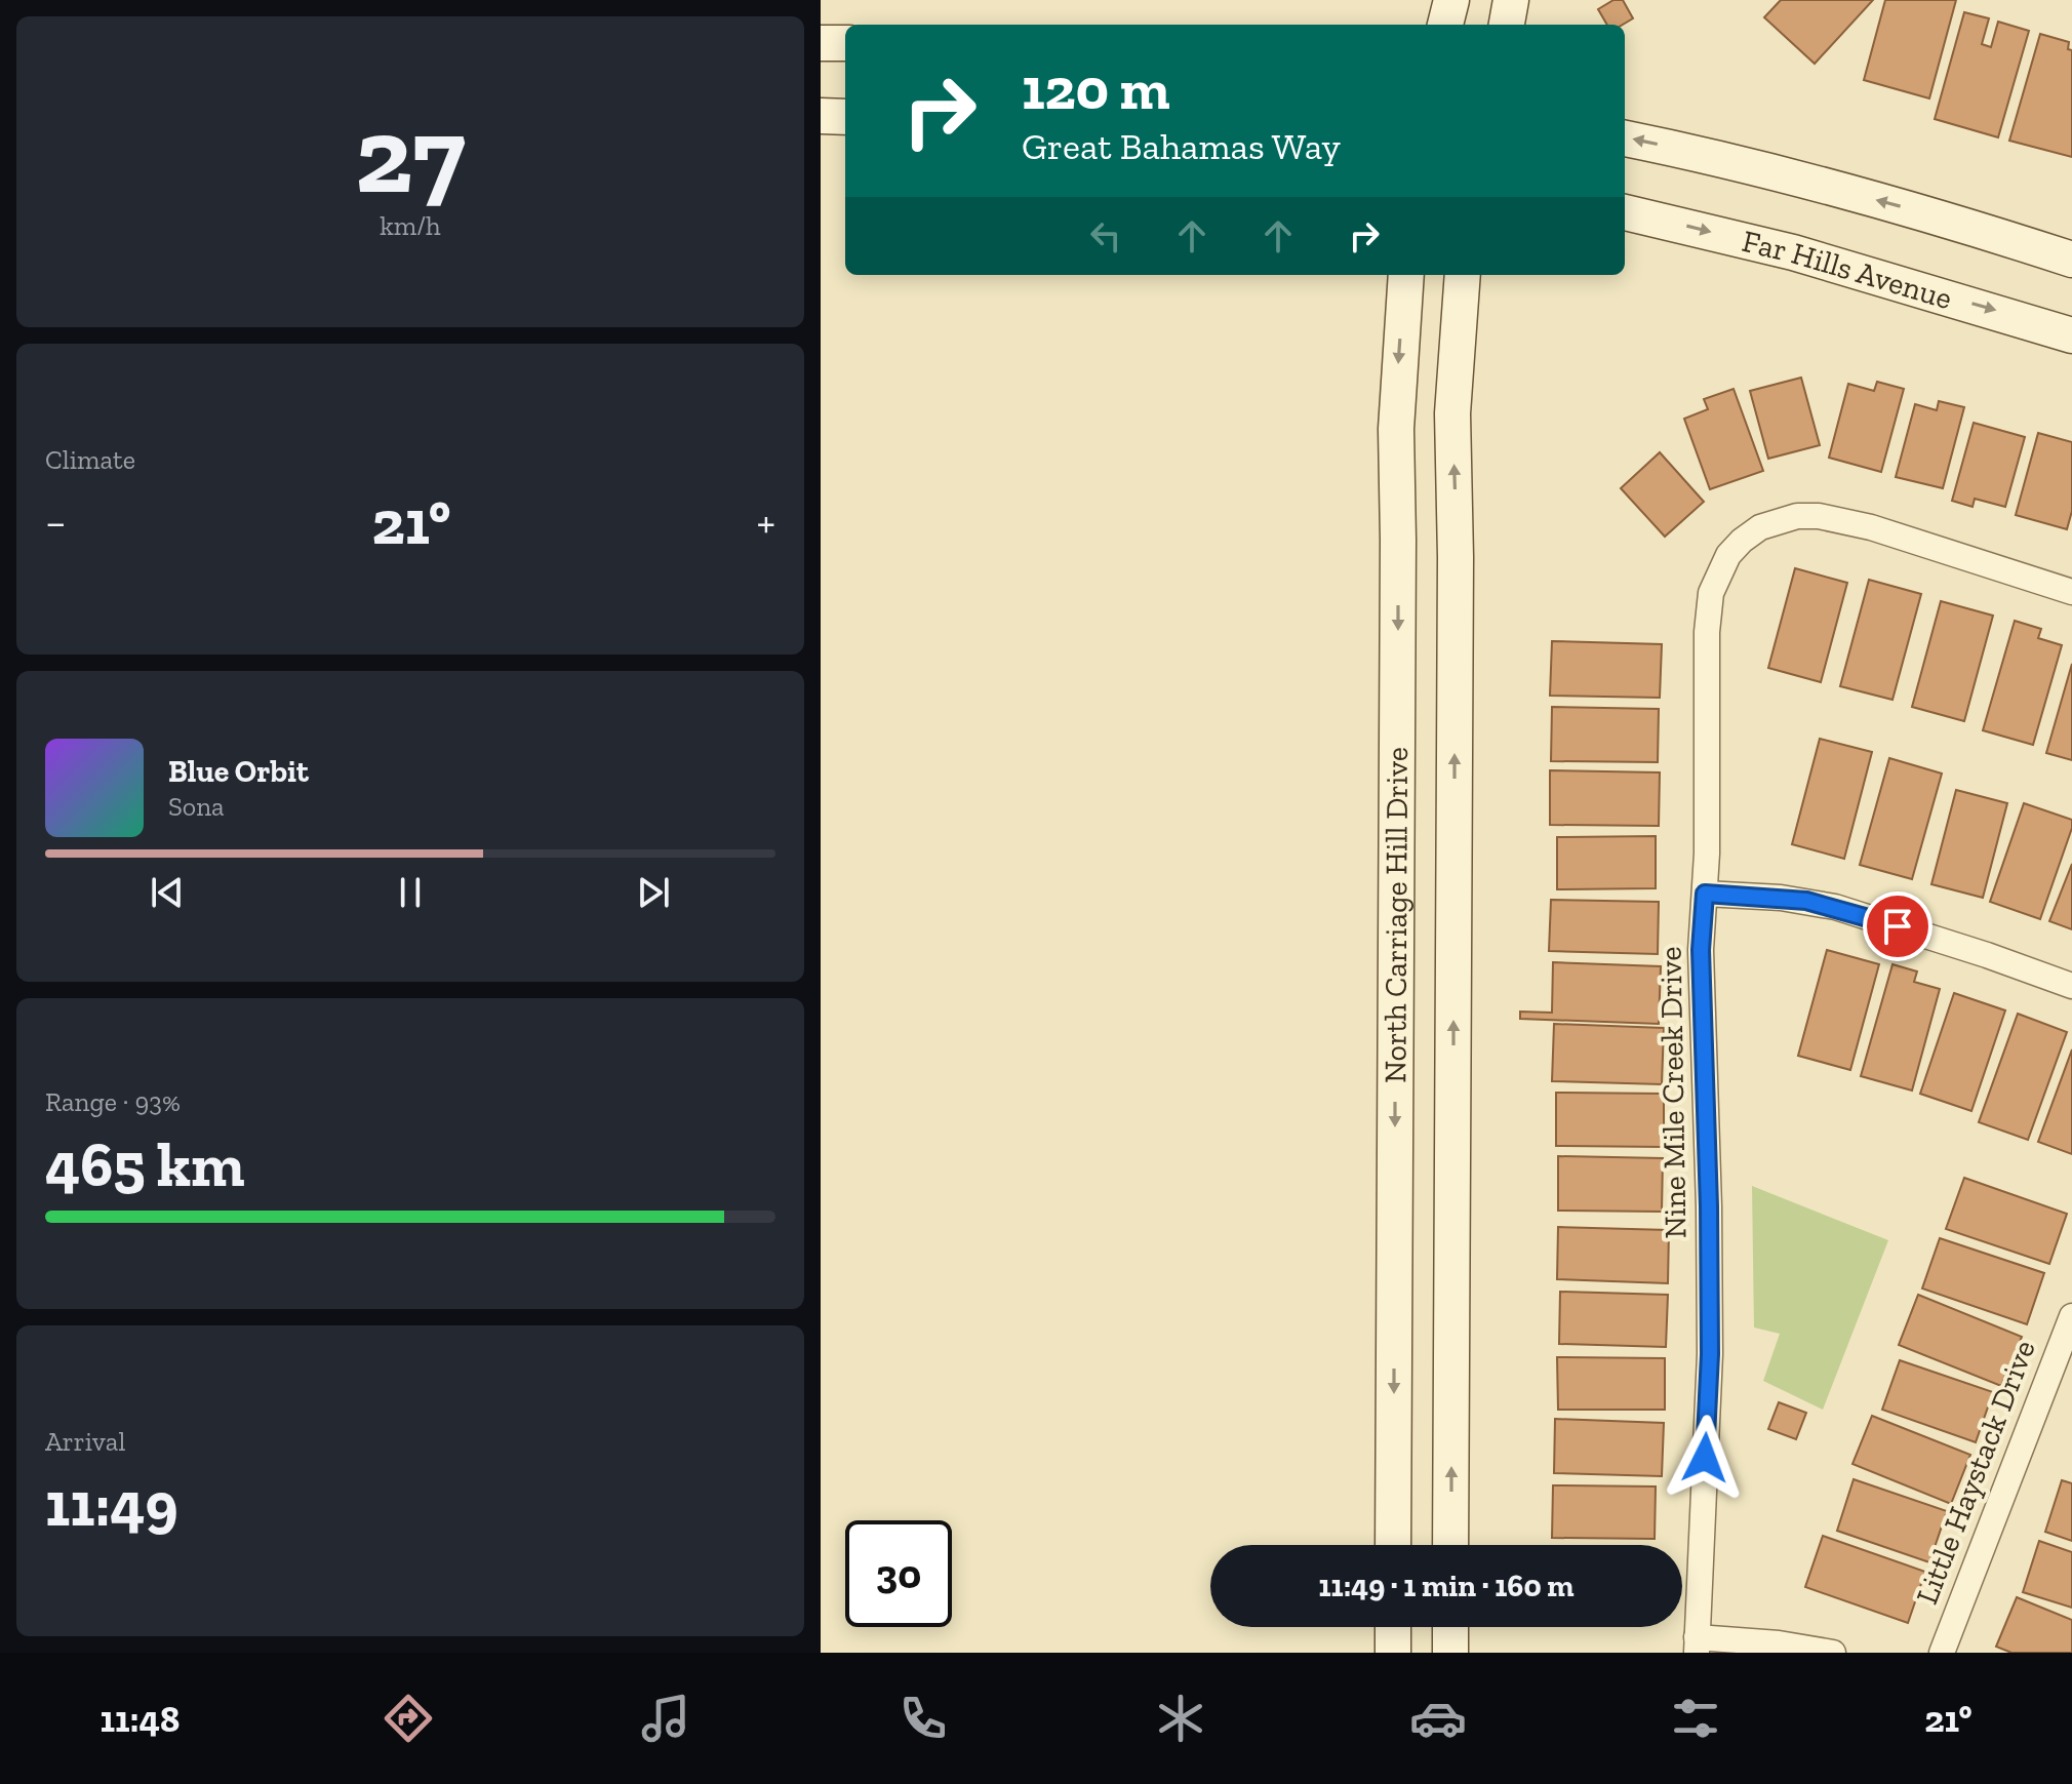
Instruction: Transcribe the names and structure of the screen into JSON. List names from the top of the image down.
{
  "streets": {
    "street": [
      "Far Hills Avenue",
      "North Carriage Hill Drive",
      "Nine Mile Creek Drive",
      "Little Haystack Drive"
    ]
  },
  "page": {
    "tile": [
      ["27", "km/h"],
      "Climate",
      ["Range · 93%", "465 km"],
      ["Arrival", "11:49"]
    ],
    "turn": ["120 m", "Great Bahamas Way"],
    "heat": ["−", "21°", "+"],
    "song": ["Blue Orbit", "Sona"],
    "limit": "30",
    "trip": "11:49 · 1 min · 160 m",
    "tabs": ["11:48", "21°"]
  }
}
